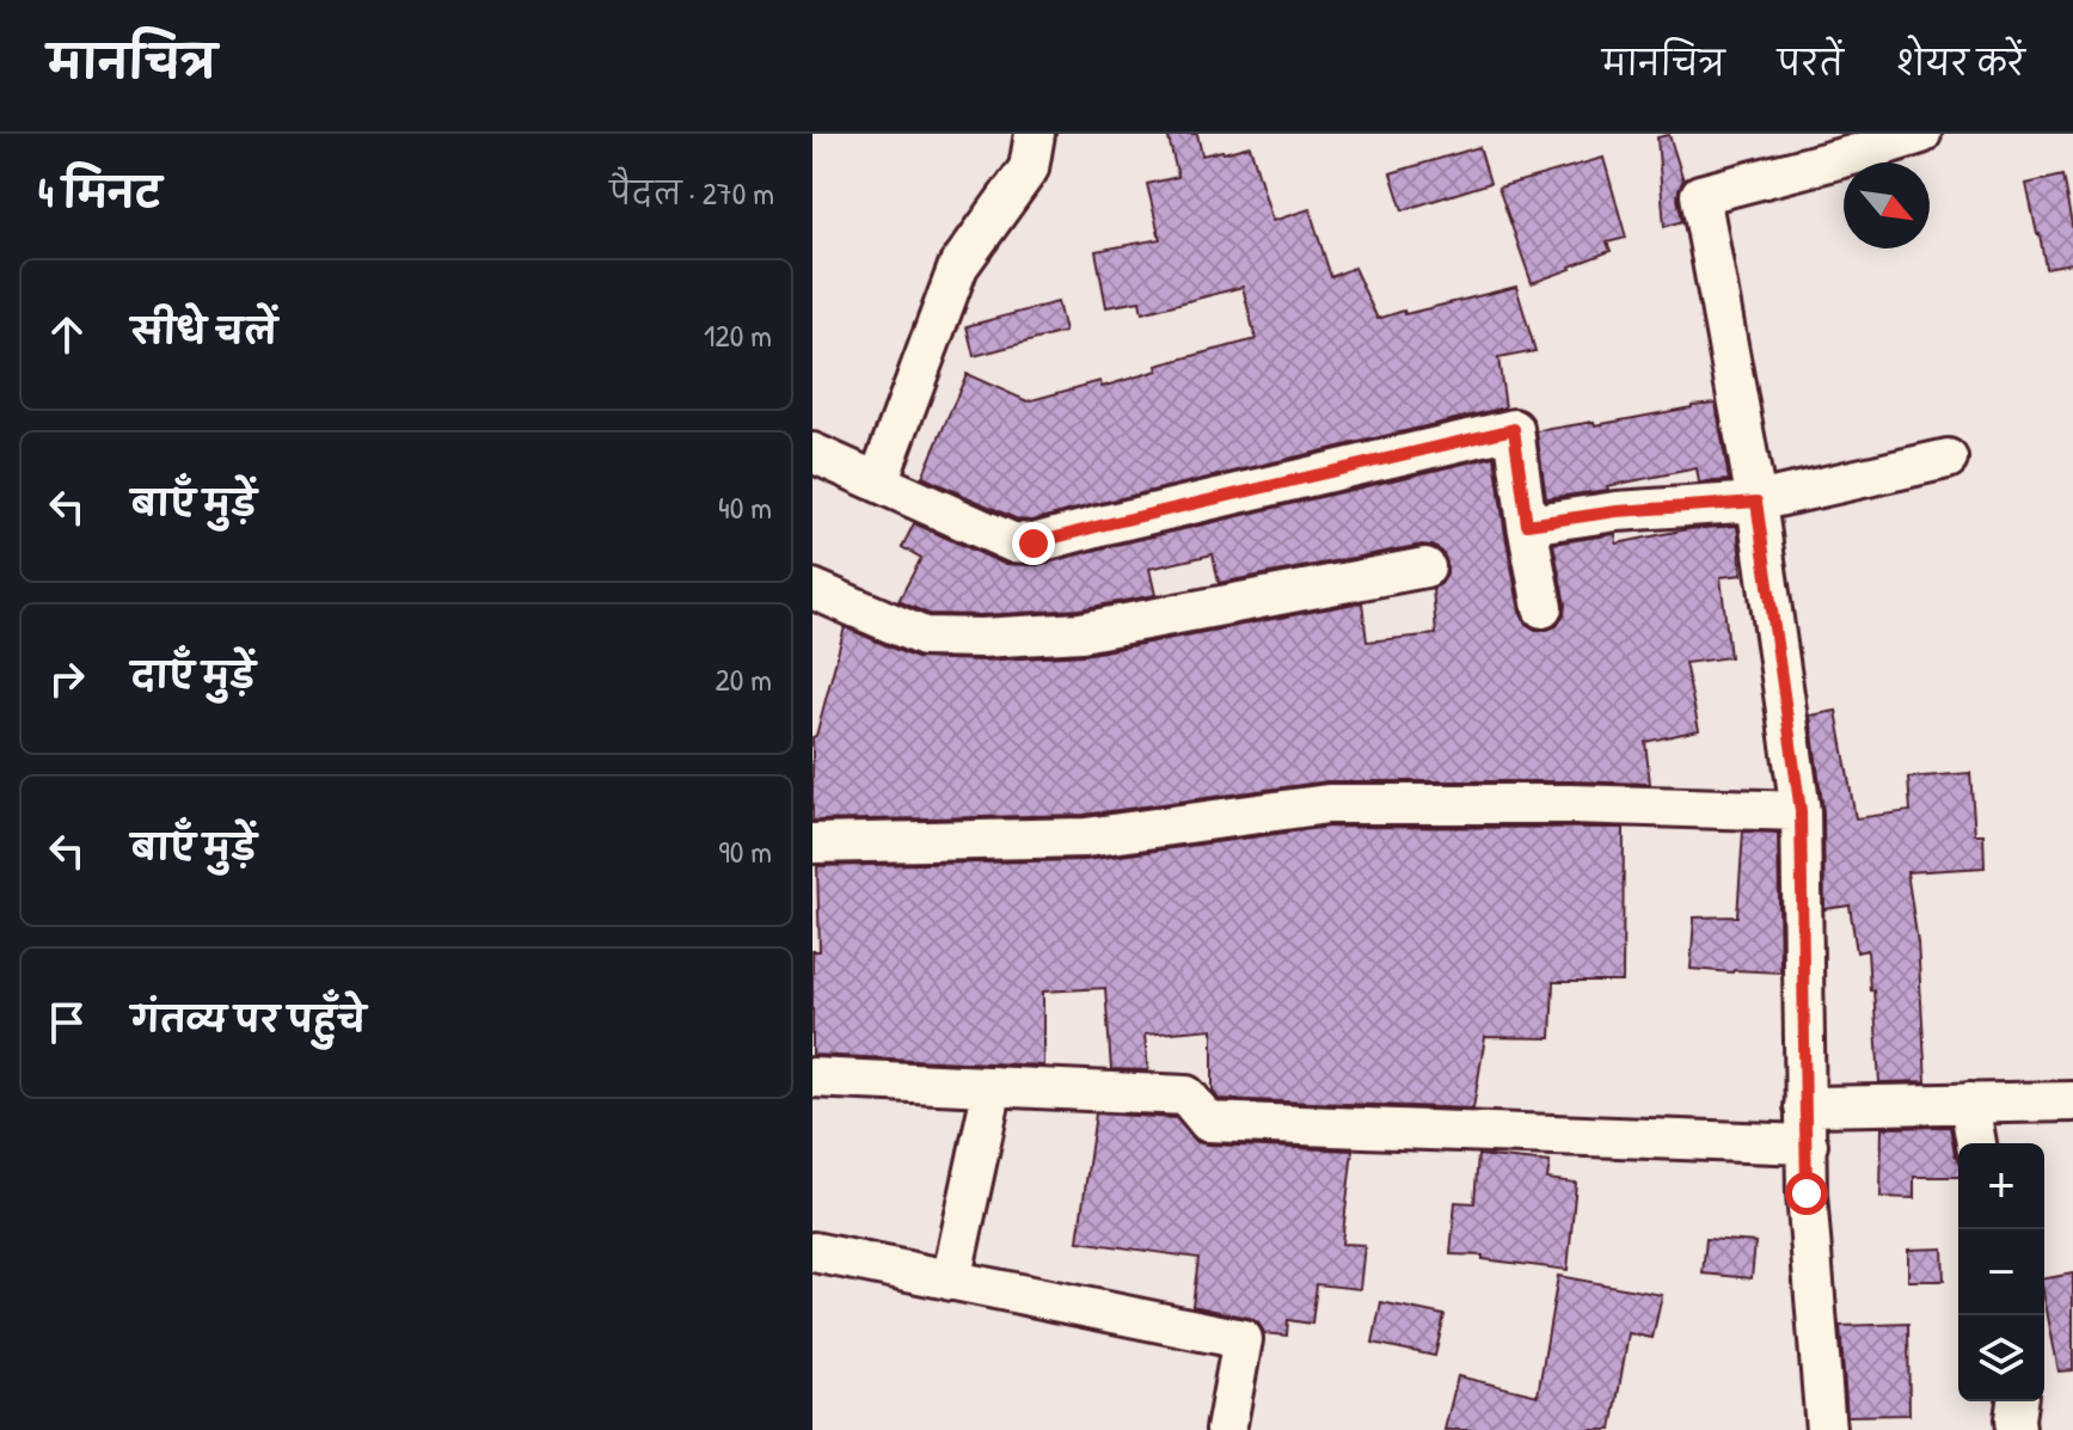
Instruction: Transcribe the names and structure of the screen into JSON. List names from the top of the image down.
{
  "north": "bottom right",
  "page": {
    "header": "मानचित्र",
    "nav": ["मानचित्र", "परतें", "शेयर करें"],
    "heading": ["4 मिनट", "पैदल · 270 m"],
    "list": [
      ["सीधे चलें", "120 m"],
      ["बाएँ मुड़ें", "40 m"],
      ["दाएँ मुड़ें", "20 m"],
      ["बाएँ मुड़ें", "90 m"],
      "गंतव्य पर पहुँचे"
    ],
    "map_buttons": ["+", "−"]
  }
}
